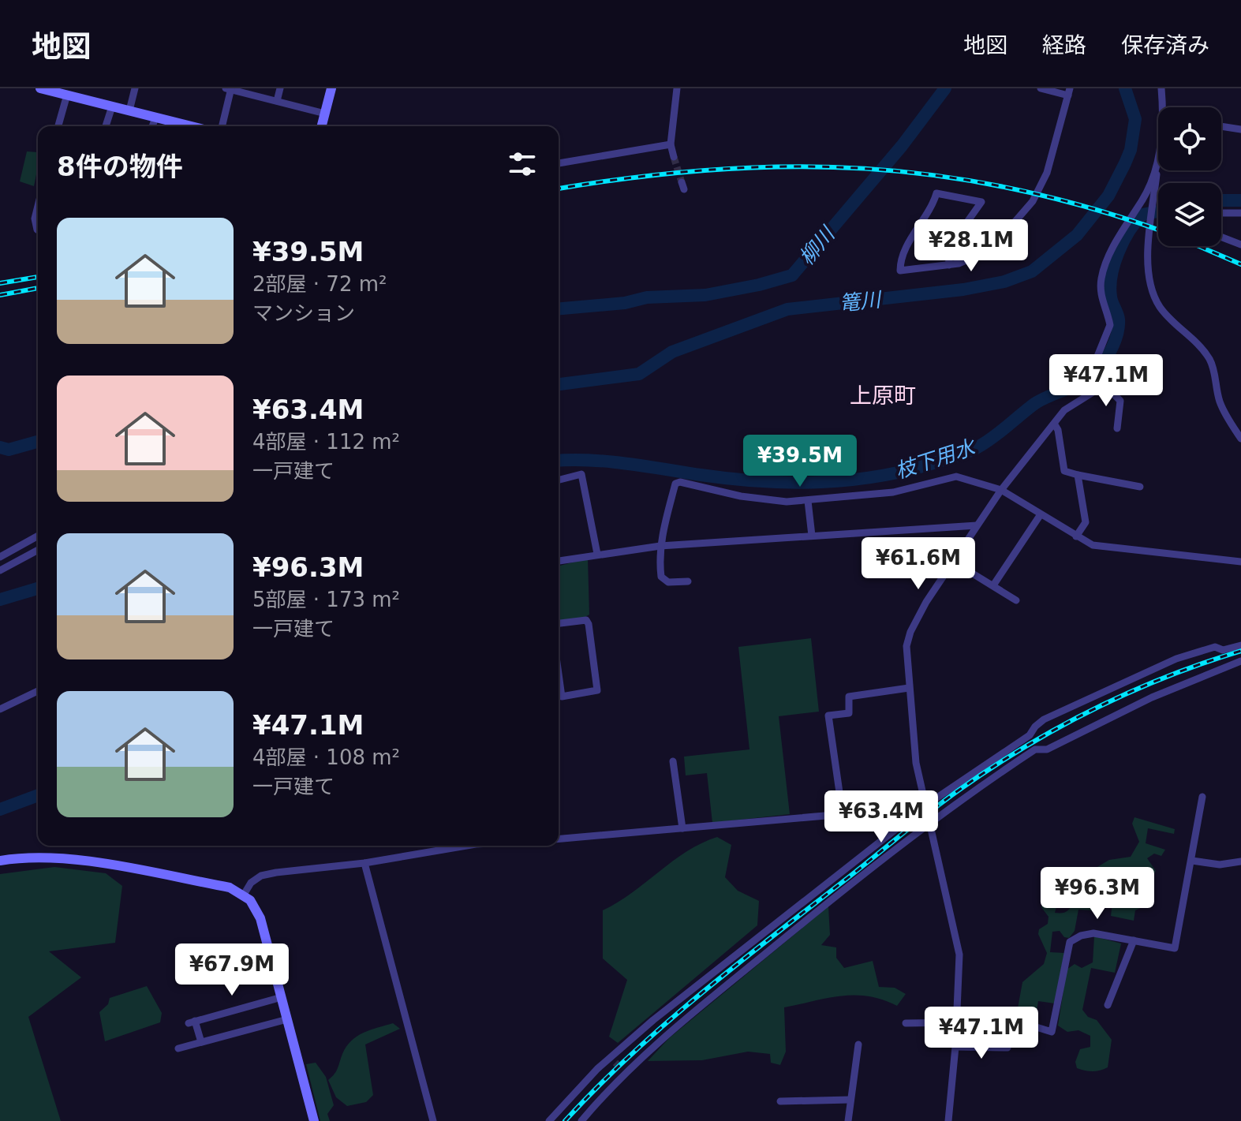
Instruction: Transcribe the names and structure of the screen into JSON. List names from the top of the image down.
{
  "districts": ["上原町"],
  "water": ["柳川", "篭川", "枝下用水"],
  "page": {
    "header": "地図",
    "nav": ["地図", "経路", "保存済み"],
    "heading": "8件の物件",
    "list": [
      {
        "name": "¥39.5M",
        "note": "2部屋 · 72 m² · マンション"
      },
      {
        "name": "¥63.4M",
        "note": "4部屋 · 112 m² · 一戸建て"
      },
      {
        "name": "¥96.3M",
        "note": "5部屋 · 173 m² · 一戸建て"
      },
      {
        "name": "¥47.1M",
        "note": "4部屋 · 108 m² · 一戸建て"
      }
    ],
    "price": [
      "¥28.1M",
      "¥47.1M",
      "¥39.5M",
      "¥61.6M",
      "¥63.4M",
      "¥96.3M",
      "¥67.9M",
      "¥47.1M"
    ]
  }
}
